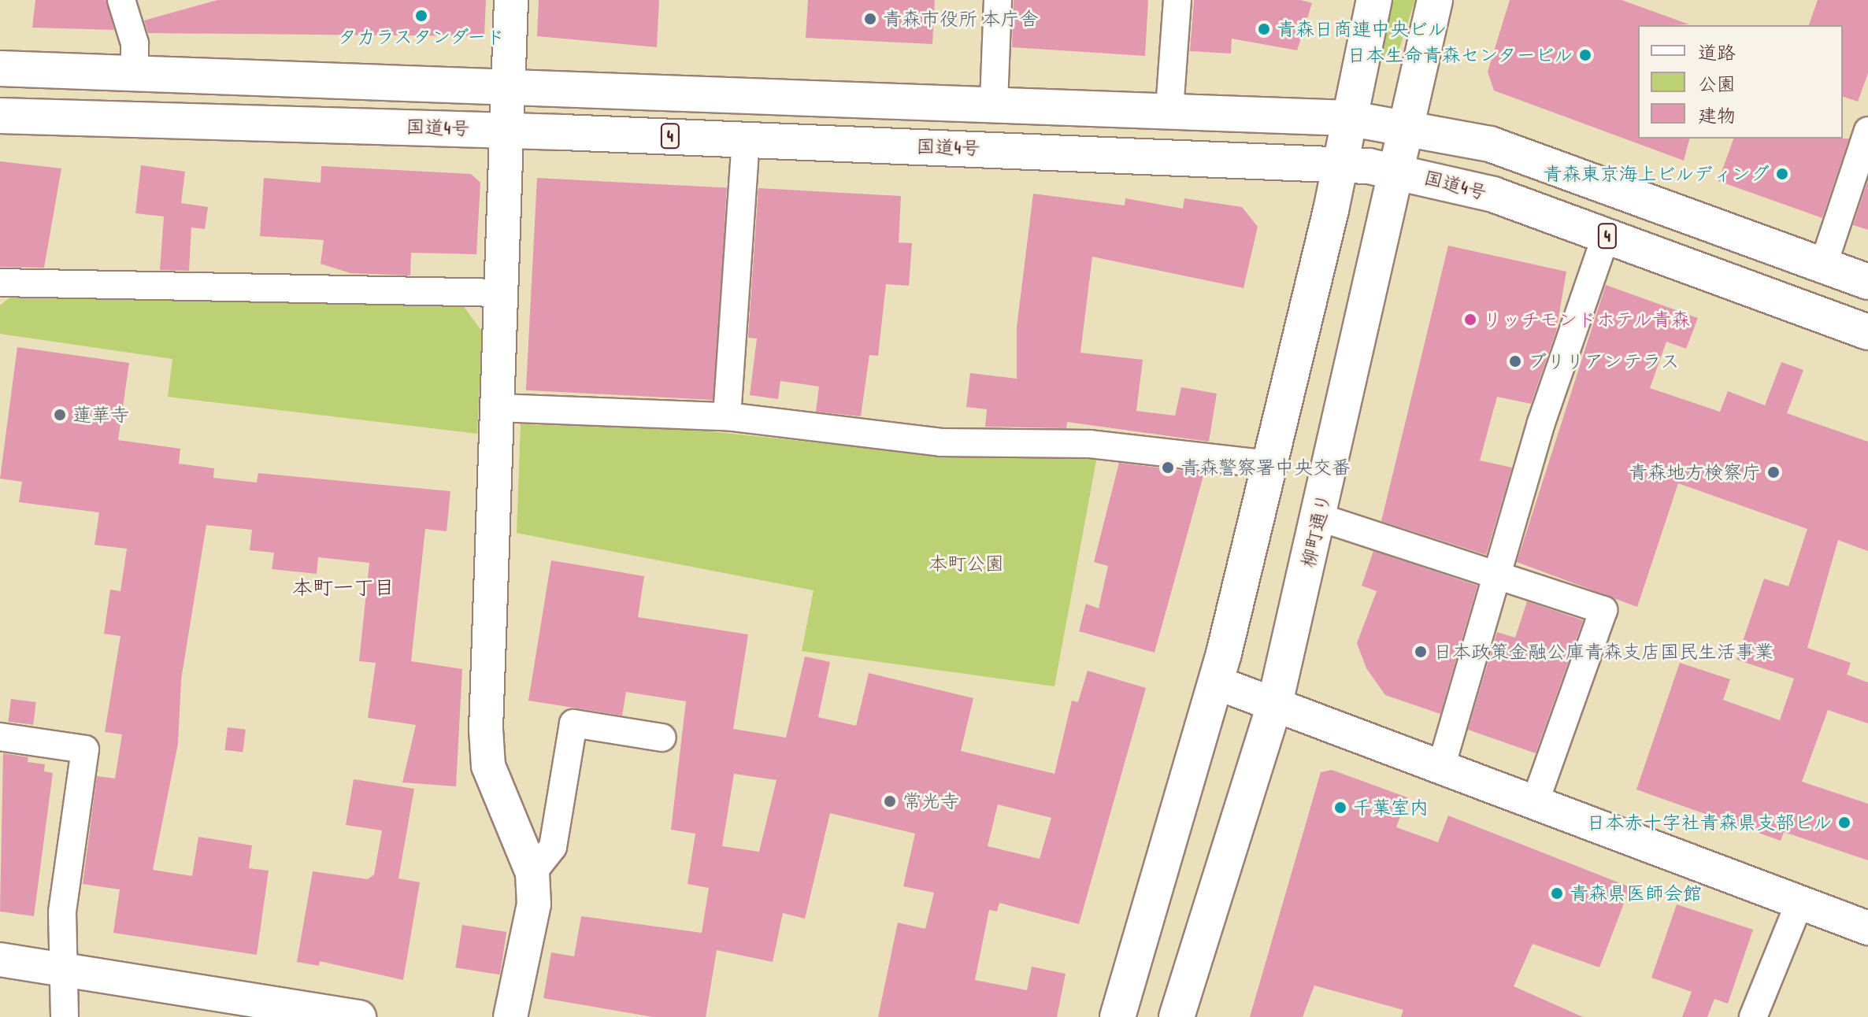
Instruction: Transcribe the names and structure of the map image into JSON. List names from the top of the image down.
{
  "streets": {
    "main road": ["国道4号", "4", "柳町通り"]
  },
  "crossings": [
    ["国道4号", "柳町通り"]
  ],
  "districts": ["本町一丁目"],
  "parks": ["本町公園"],
  "places": [
    "タカラスタンダード",
    "青森市役所 本庁舎",
    "青森日商連中央ビル",
    "日本生命青森センタービル",
    "青森東京海上ビルディング",
    "リッチモンドホテル青森",
    "ブリリアンテラス",
    "蓮華寺",
    "青森警察署中央交番",
    "青森地方検察庁",
    "日本政策金融公庫青森支店国民生活事業",
    "常光寺",
    "千葉室内",
    "日本赤十字社青森県支部ビル",
    "青森県医師会館"
  ],
  "legend": ["道路", "公園", "建物"]
}
